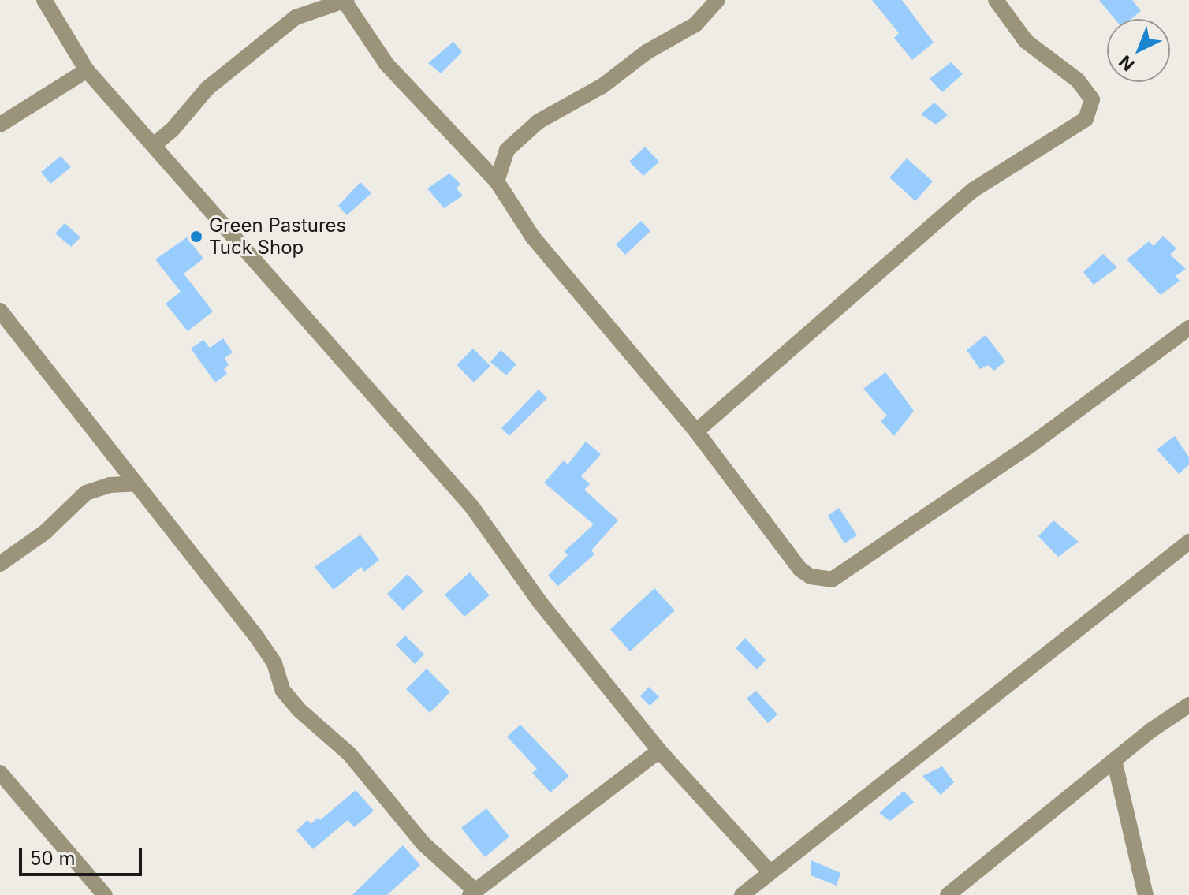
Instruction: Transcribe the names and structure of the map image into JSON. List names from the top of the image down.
{
  "places": ["Green Pastures Tuck Shop"],
  "scale_bar": "50 m",
  "north": "bottom left"
}
